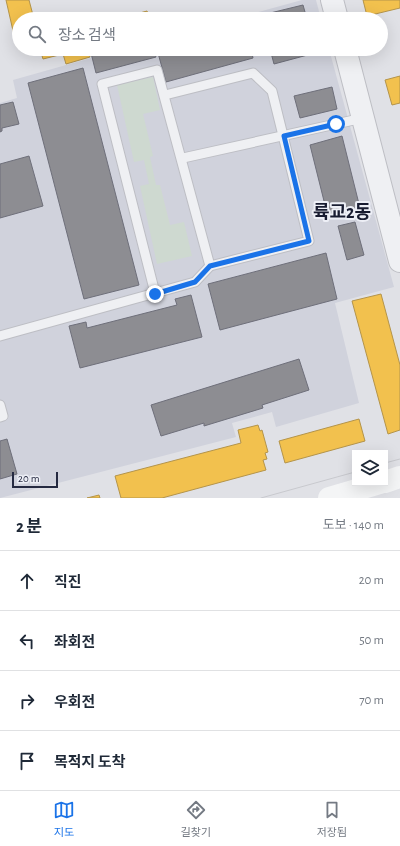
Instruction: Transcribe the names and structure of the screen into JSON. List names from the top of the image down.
{
  "districts": ["륙교2동"],
  "scale_bar": "20 m",
  "page": {
    "search": "장소 검색",
    "scale": "20 m",
    "heading": ["2 분", "도보 · 140 m"],
    "list": [
      ["직진", "20 m"],
      ["좌회전", "50 m"],
      ["우회전", "70 m"],
      "목적지 도착"
    ],
    "nav": ["지도", "길찾기", "저장됨"]
  }
}
